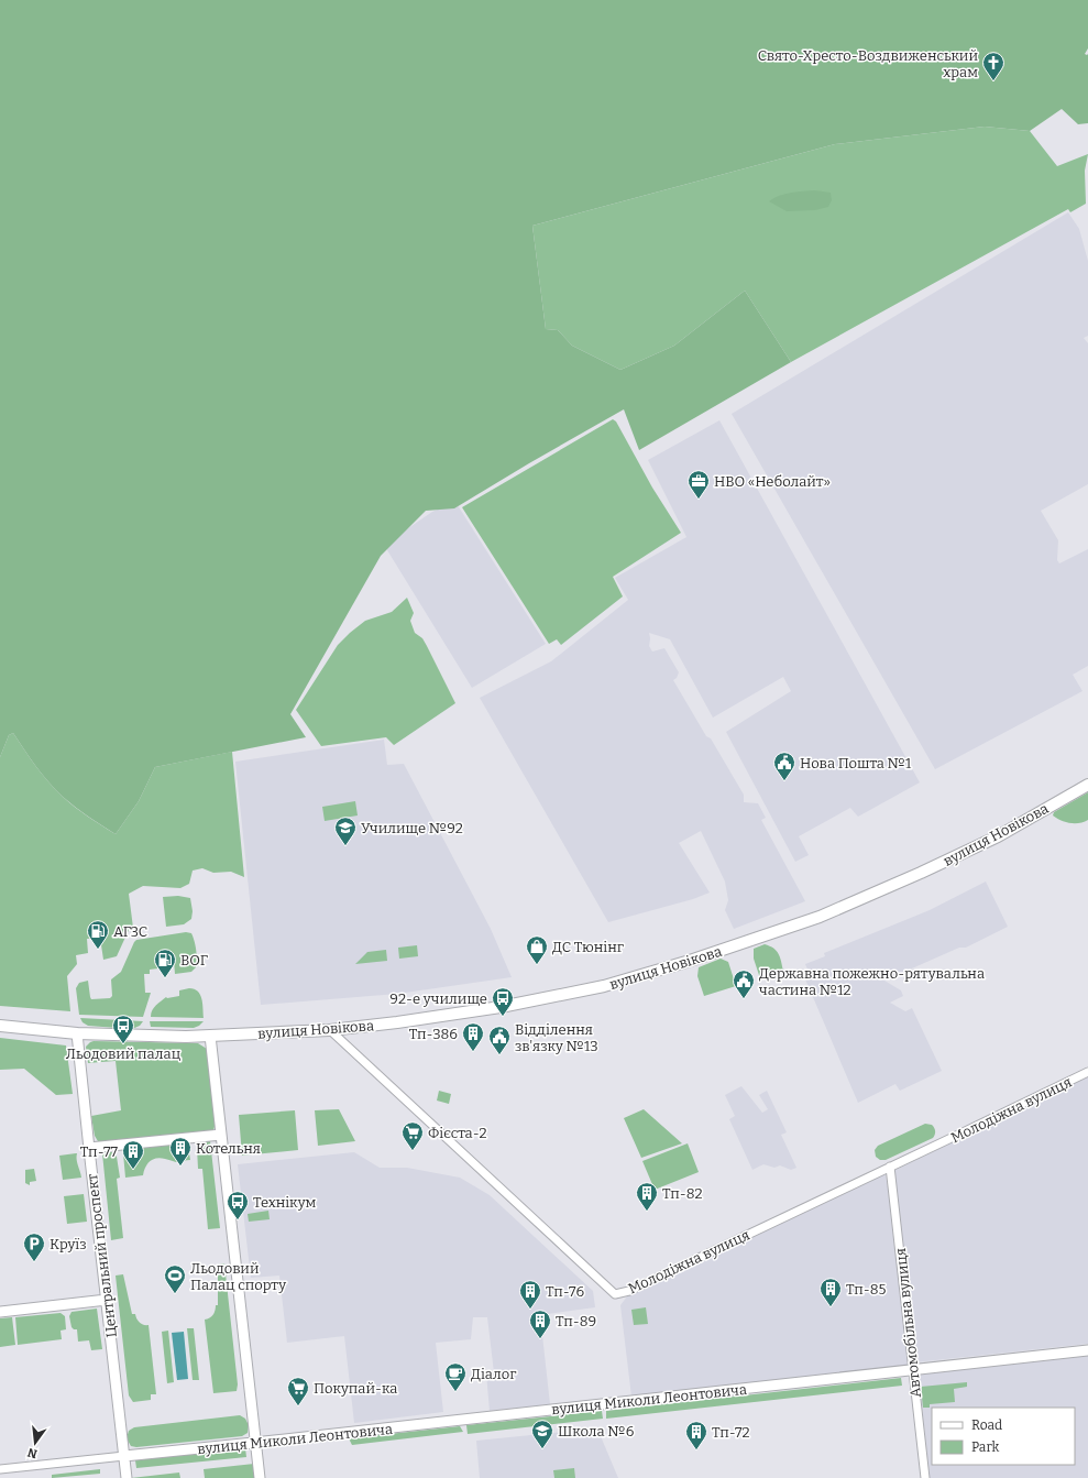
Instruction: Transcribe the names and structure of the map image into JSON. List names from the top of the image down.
{
  "streets": {
    "main road": ["вулиця Новікова"],
    "street": [
      "Молодіжна вулиця",
      "Центральний проспект",
      "Автомобільна вулиця",
      "вулиця Миколи Леонтовича"
    ]
  },
  "crossings": [
    ["вулиця Новікова", "Молодіжна вулиця"],
    ["вулиця Новікова", "Центральний проспект"],
    ["Молодіжна вулиця", "Автомобільна вулиця"],
    ["Центральний проспект", "вулиця Миколи Леонтовича"],
    ["Автомобільна вулиця", "вулиця Миколи Леонтовича"]
  ],
  "places": {
    "church": ["Свято-Хресто-Воздвиженський храм"],
    "office": ["НВО «Неболайт»"],
    "public building": ["Нова Пошта №1", "Державна пожежно-рятувальна частина №12", "Відділення зв'язку №13"],
    "school or university": ["Училище №92", "Школа №6"],
    "fuel station": ["АГЗС", "ВОГ"],
    "shop": ["ДС Тюнінг"],
    "bus stop": ["92-е училище", "Льодовий палац", "Технікум"],
    "building": [
      "Тп-386",
      "Котельня",
      "Тп-77",
      "Тп-82",
      "Тп-85",
      "Тп-76",
      "Тп-89",
      "Тп-72"
    ],
    "supermarket": ["Фiєста-2", "Покупай-ка"],
    "parking": ["Круїз"],
    "sports": ["Льодовий Палац спорту"],
    "cafe": ["Діалог"]
  },
  "legend": ["Road", "Park"],
  "north": "bottom"
}
